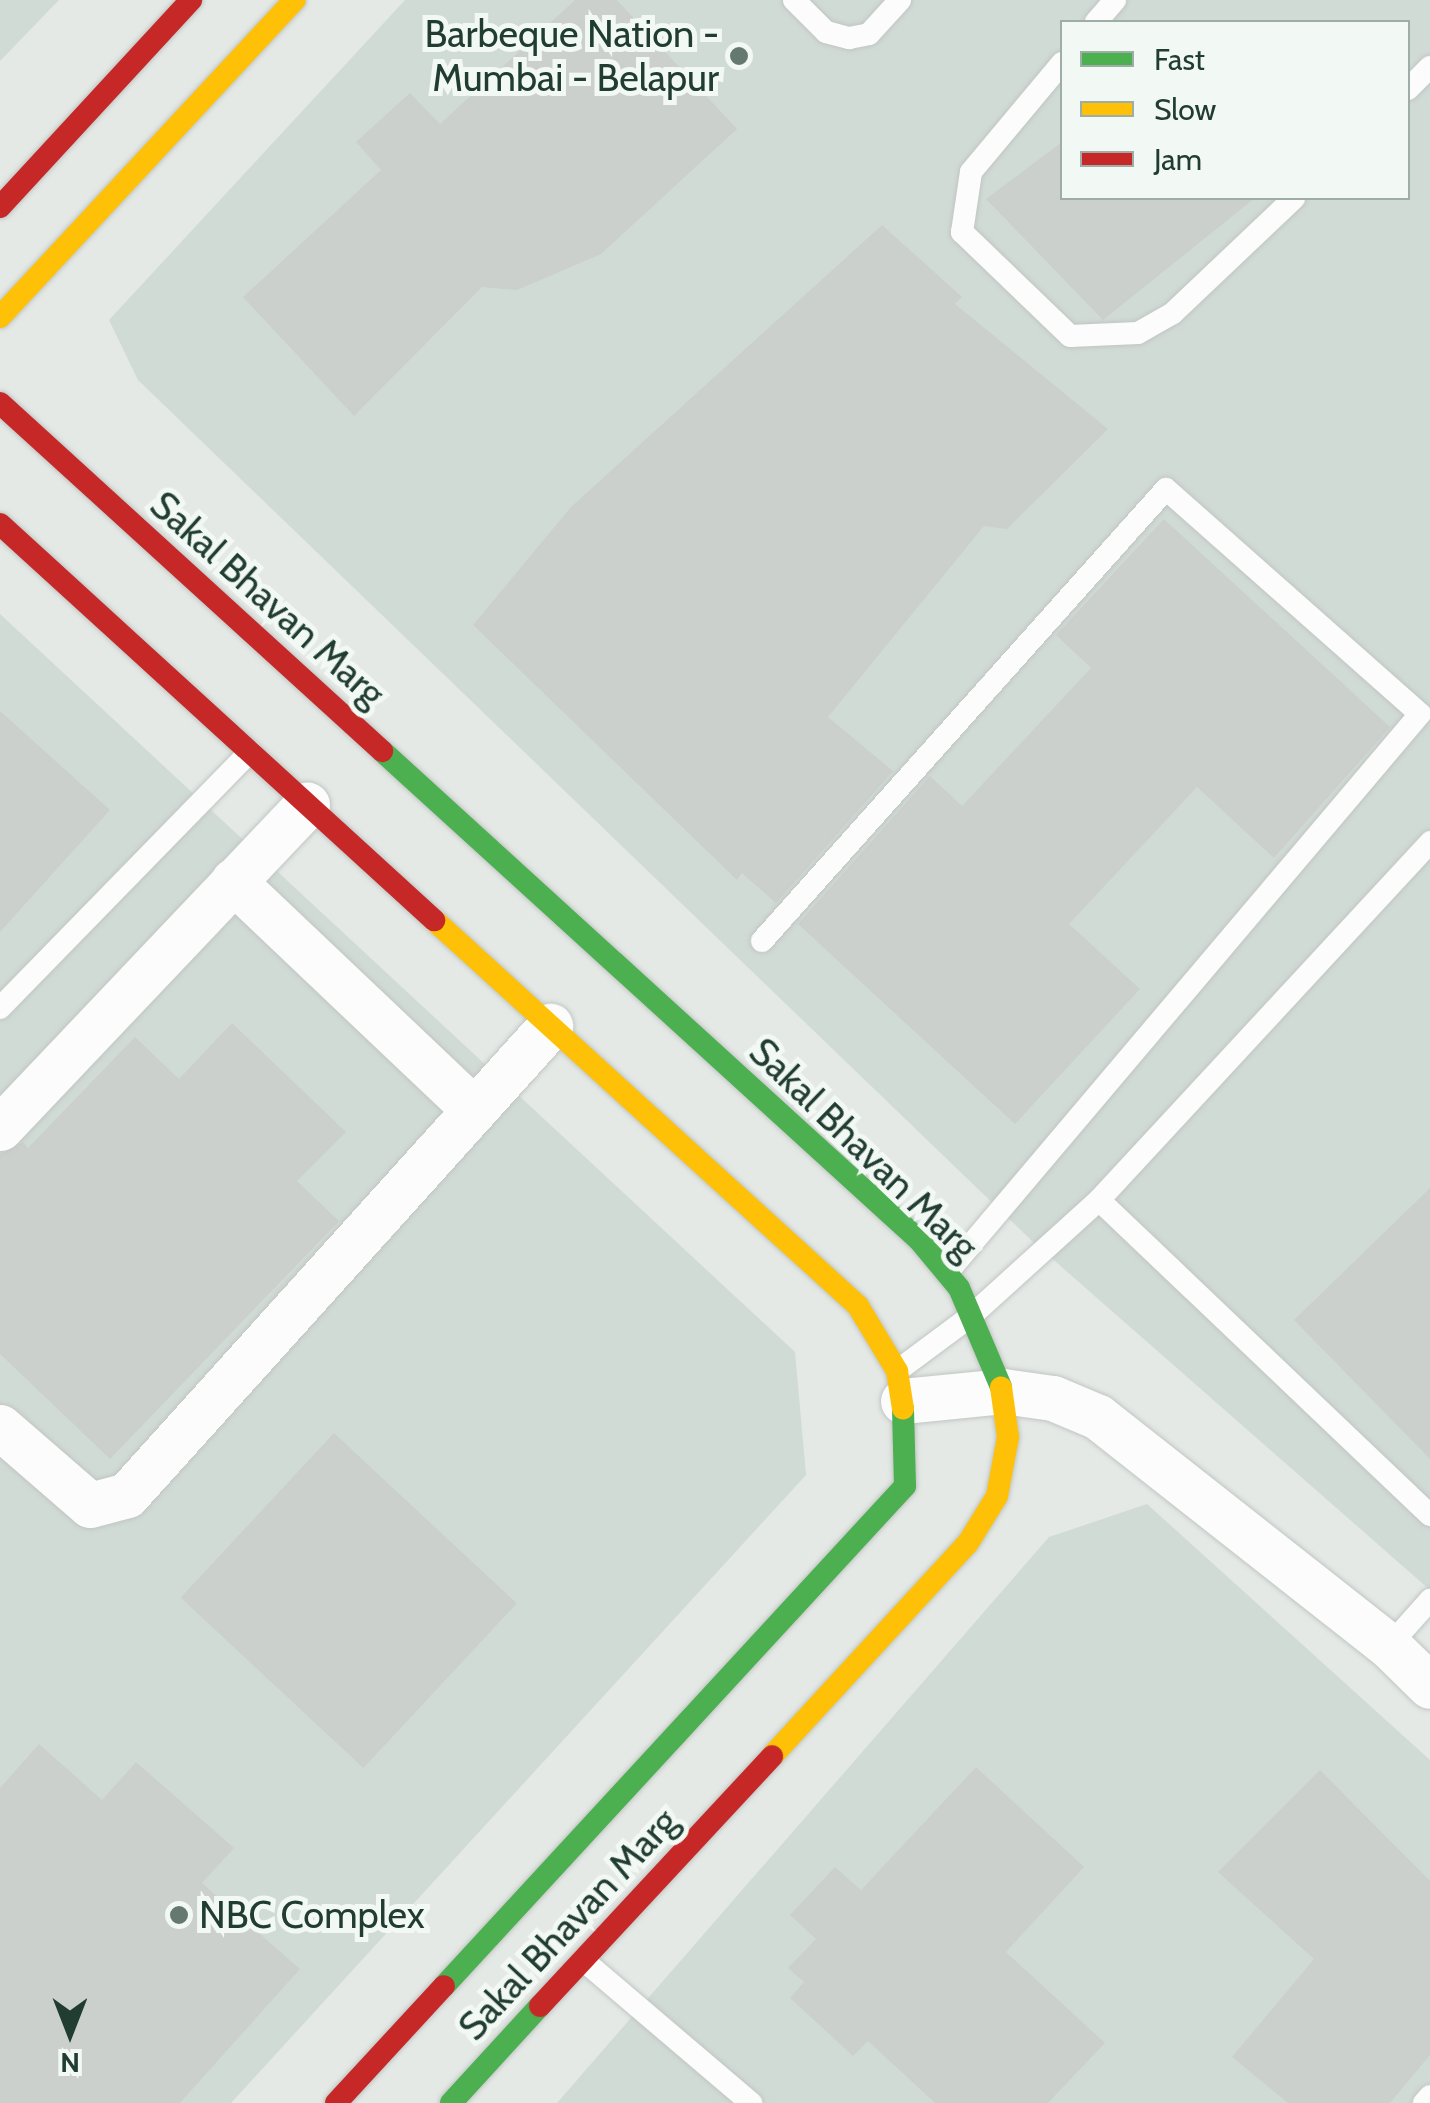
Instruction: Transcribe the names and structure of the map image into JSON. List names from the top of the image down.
{
  "streets": {
    "main road": ["Sakal Bhavan Marg"]
  },
  "places": ["Barbeque Nation - Mumbai - Belapur", "NBC Complex"],
  "legend": ["Fast", "Slow", "Jam"],
  "north": "bottom"
}
